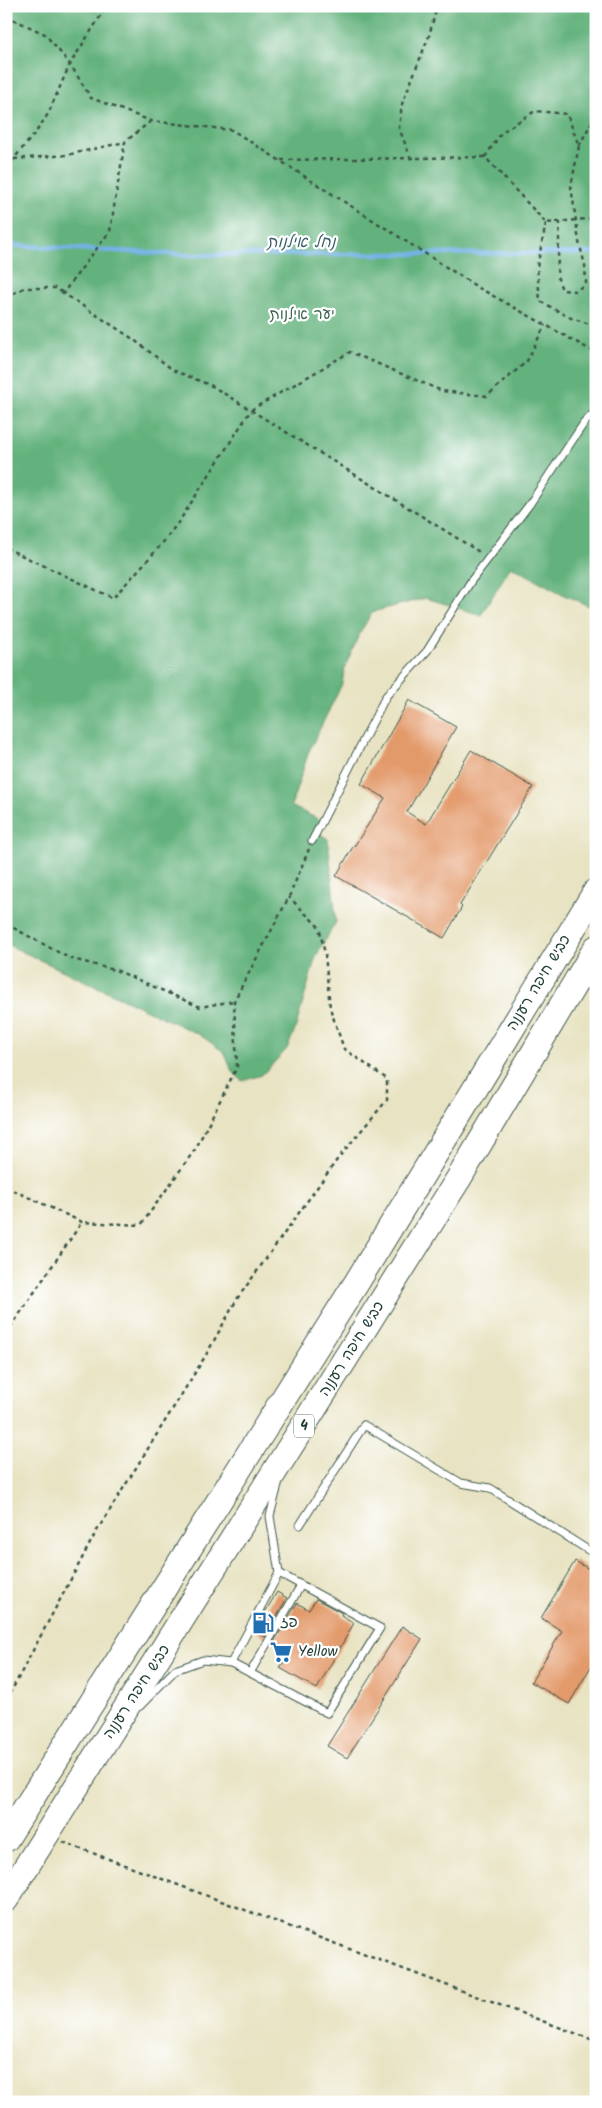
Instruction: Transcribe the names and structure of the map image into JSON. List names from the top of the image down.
{
  "streets": {
    "highway": ["כביש חיפה רעננה", "4"]
  },
  "water": ["נחל אילנות"],
  "parks": ["יער אילנות"],
  "places": {
    "fuel station": ["פז"],
    "supermarket": ["Yellow"]
  }
}
